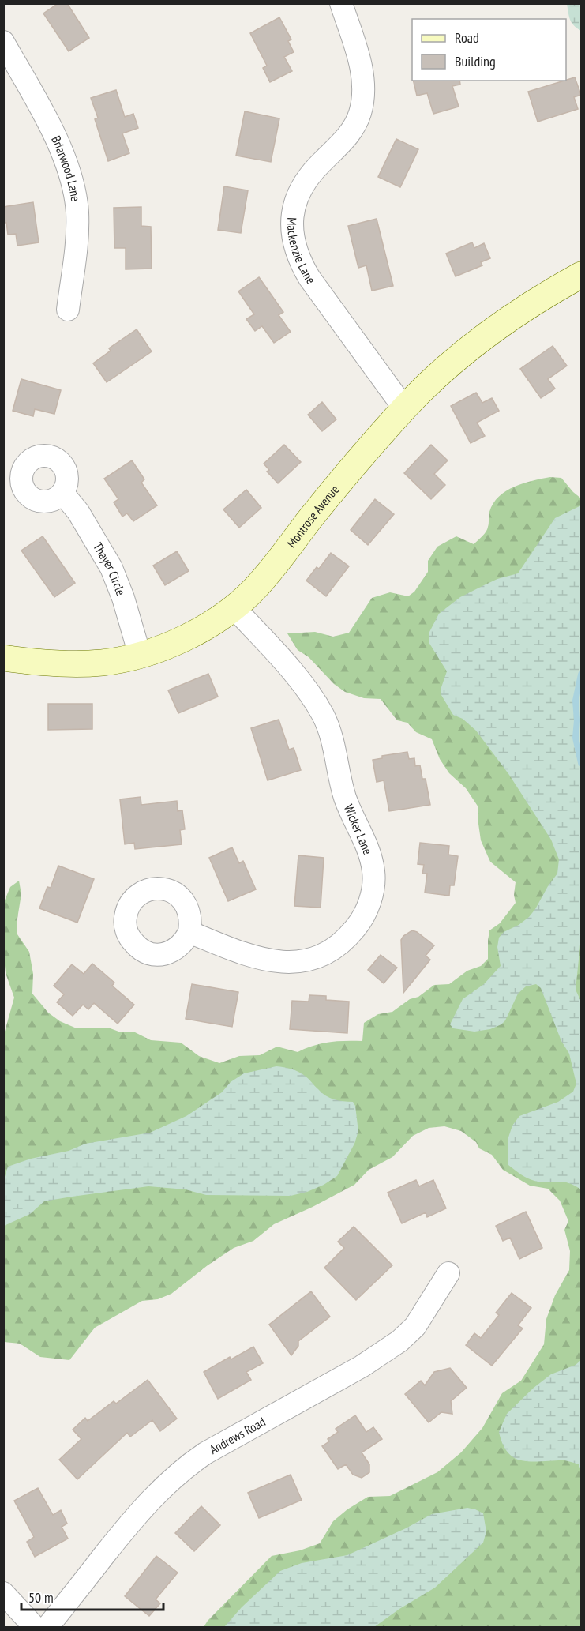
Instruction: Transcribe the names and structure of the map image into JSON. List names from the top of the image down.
{
  "streets": {
    "main road": ["Montrose Avenue"],
    "street": [
      "Briarwood Lane",
      "Mackenzie Lane",
      "Thayer Circle",
      "Wicker Lane",
      "Andrews Road"
    ]
  },
  "crossings": [
    ["Mackenzie Lane", "Montrose Avenue"],
    ["Montrose Avenue", "Thayer Circle"],
    ["Montrose Avenue", "Wicker Lane"]
  ],
  "legend": ["Road", "Building"],
  "scale_bar": "50 m"
}
